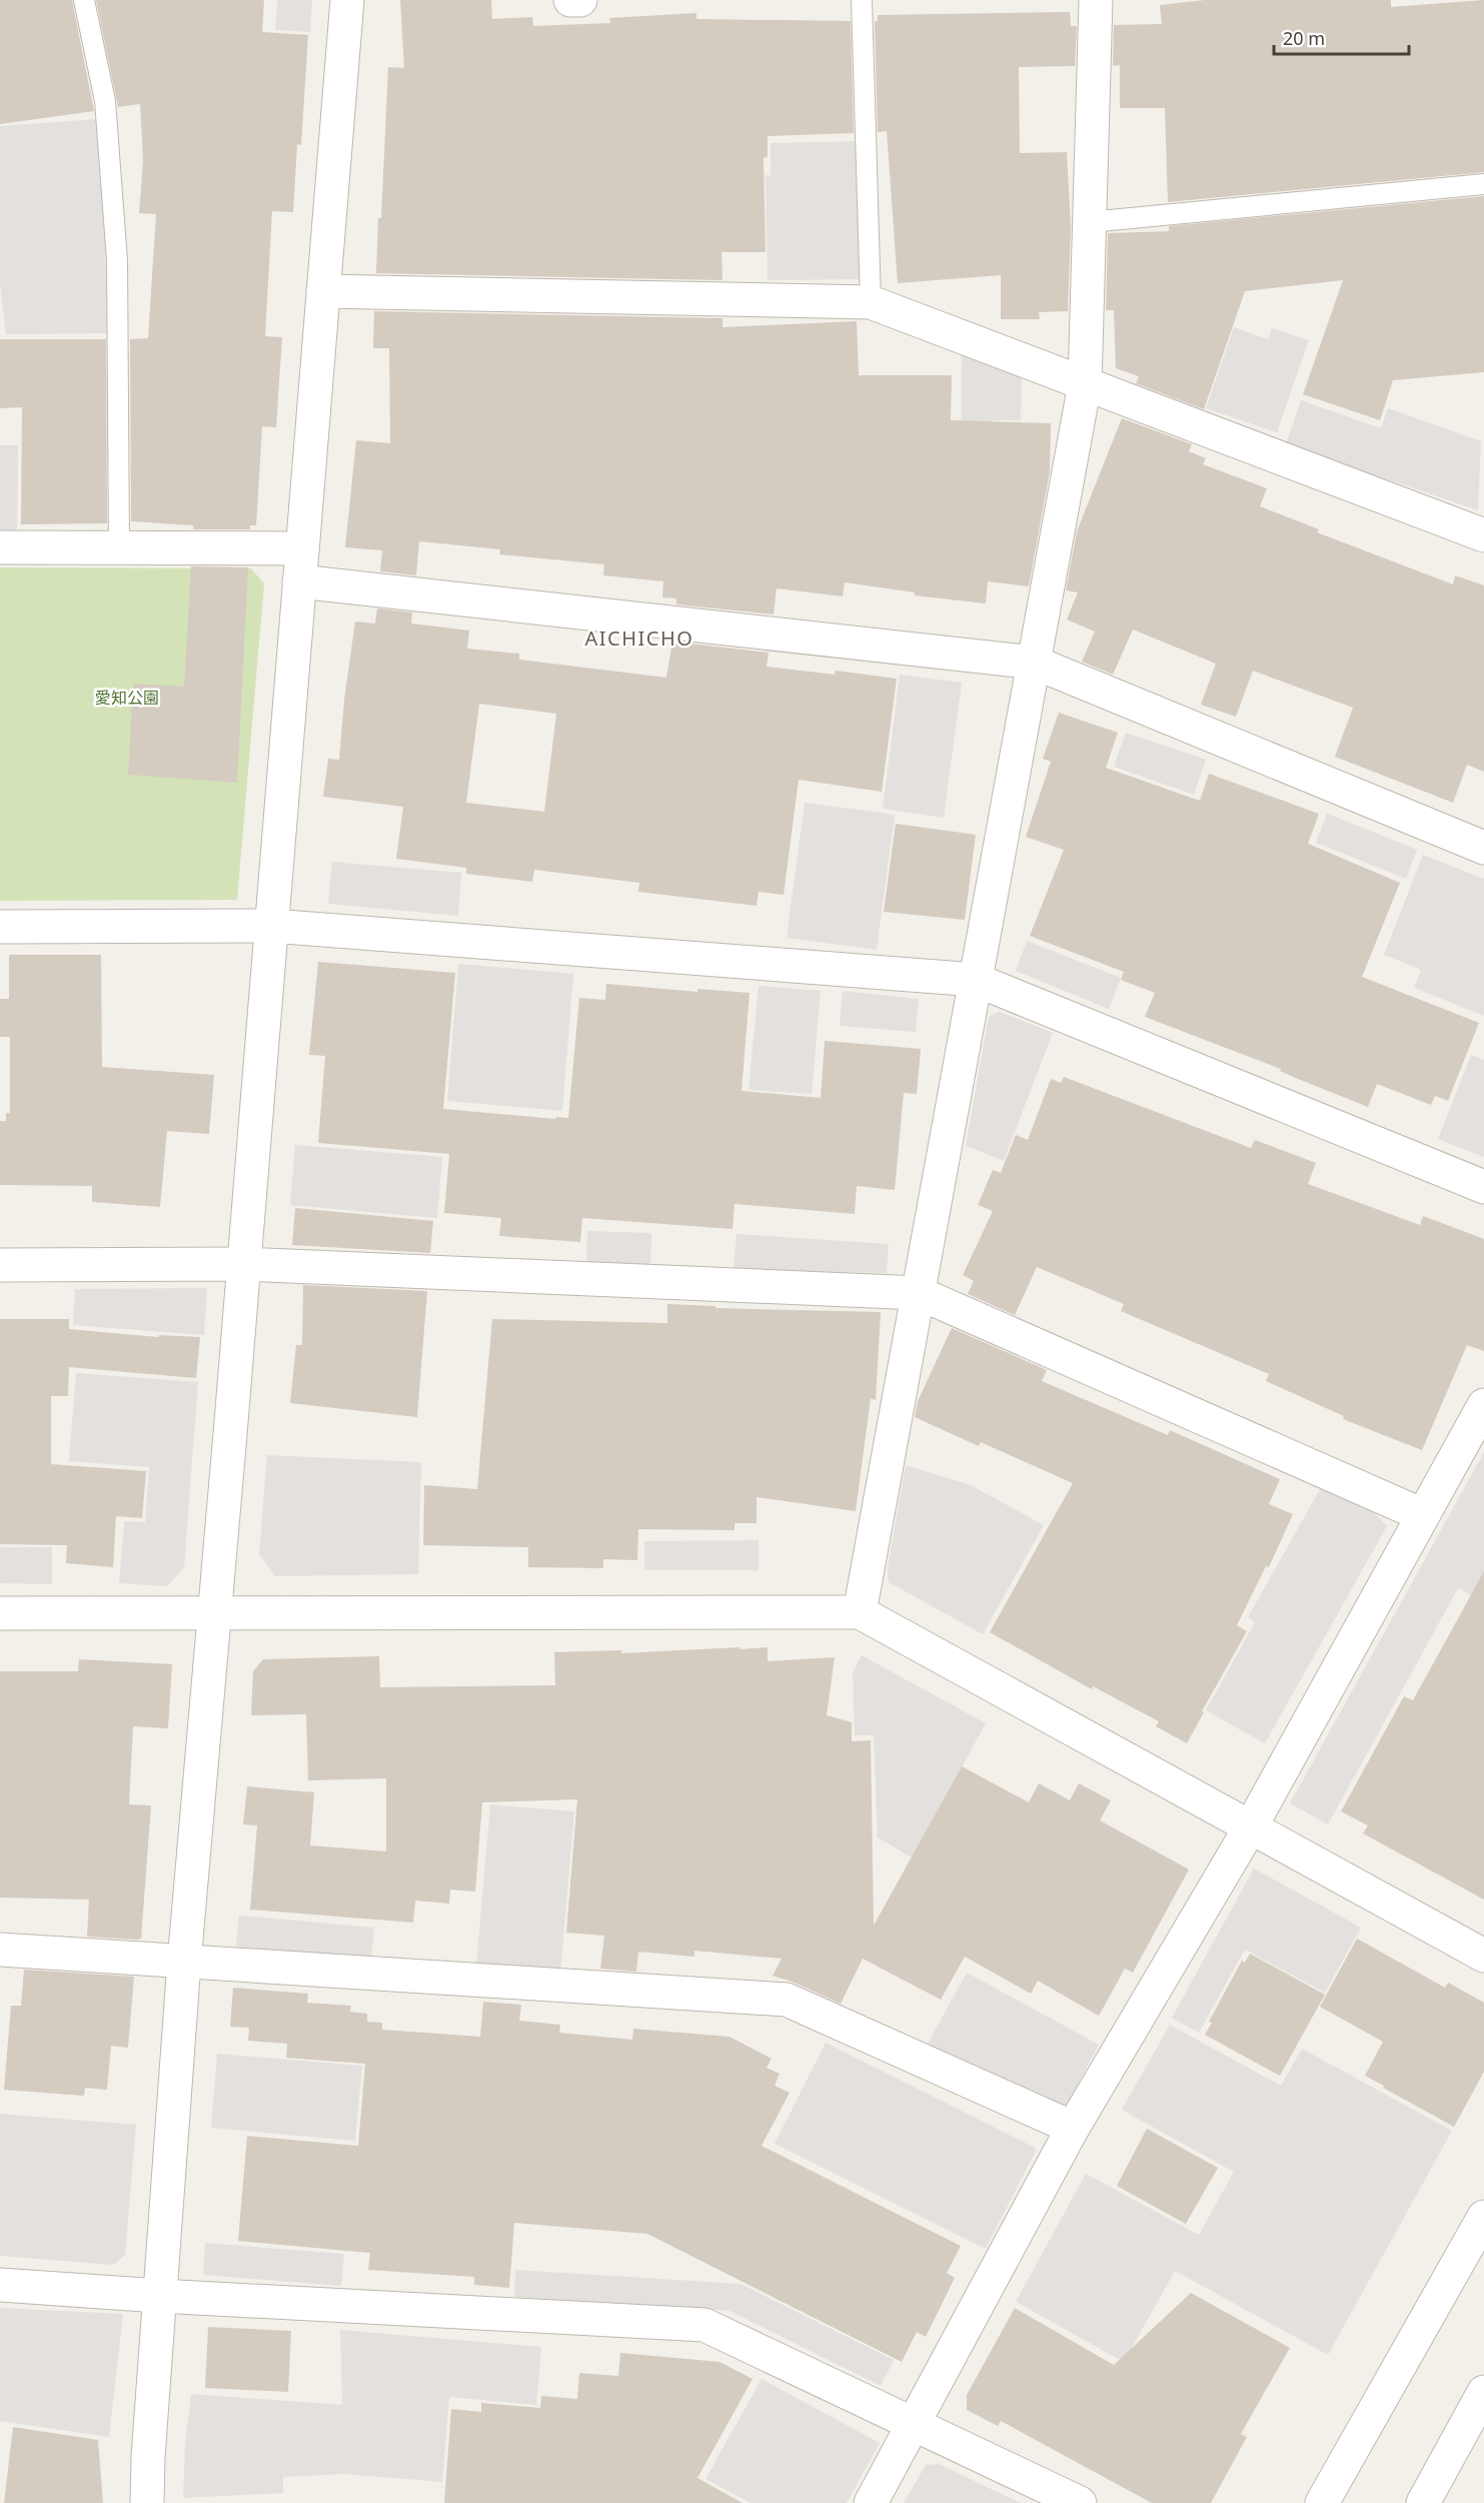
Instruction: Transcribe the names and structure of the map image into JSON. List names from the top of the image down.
{
  "districts": ["AICHICHO"],
  "parks": ["愛知公園"],
  "scale_bar": "20 m"
}
